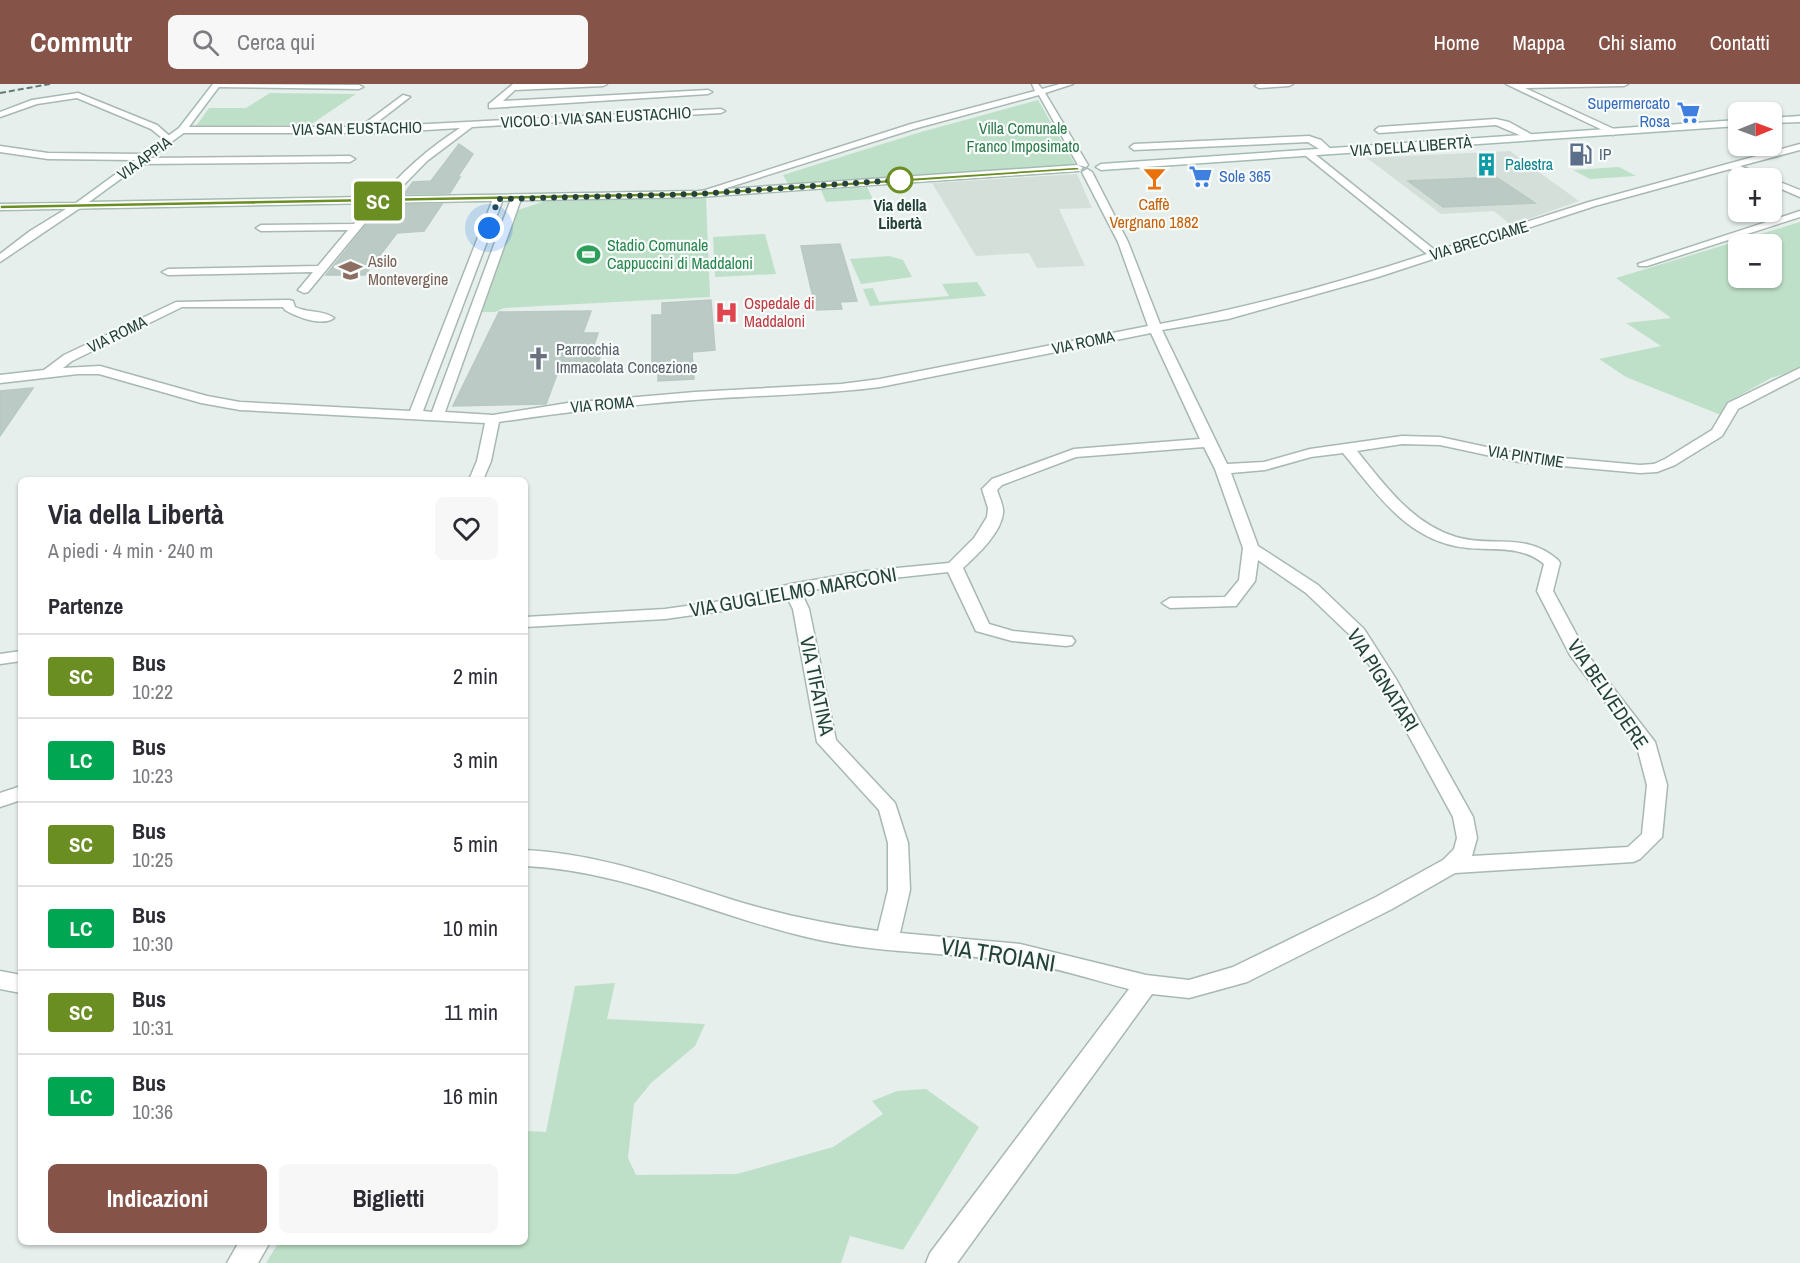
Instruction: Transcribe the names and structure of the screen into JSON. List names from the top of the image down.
{
  "streets": {
    "street": [
      "VICOLO I VIA SAN EUSTACHIO",
      "VIA SAN EUSTACHIO",
      "VIA DELLA LIBERTÀ",
      "VIA APPIA",
      "VIA BRECCIAME",
      "VIA ROMA",
      "VIA PINTIME",
      "VIA GUGLIELMO MARCONI",
      "VIA PIGNATARI",
      "VIA TIFATINA",
      "VIA BELVEDERE",
      "VIA TROIANI"
    ]
  },
  "crossings": [
    ["VICOLO I VIA SAN EUSTACHIO", "VIA SAN EUSTACHIO"],
    ["VIA SAN EUSTACHIO", "VIA APPIA"],
    ["VIA BRECCIAME", "VIA ROMA"],
    ["VIA PINTIME", "VIA BELVEDERE"],
    ["VIA GUGLIELMO MARCONI", "VIA TIFATINA"],
    ["VIA PIGNATARI", "VIA BELVEDERE"],
    ["VIA PIGNATARI", "VIA TROIANI"],
    ["VIA TIFATINA", "VIA TROIANI"],
    ["VIA BELVEDERE", "VIA TROIANI"]
  ],
  "parks": ["Villa Comunale Franco Imposimato"],
  "places": {
    "supermarket": ["Supermercato Rosa", "Sole 365"],
    "fuel station": ["IP"],
    "building": ["Palestra"],
    "bar": ["Caffè Vergnano 1882"],
    "other": ["Via della Libertà"],
    "sports": ["Stadio Comunale Cappuccini di Maddaloni"],
    "school or university": ["Asilo Montevergine"],
    "hospital": ["Ospedale di Maddaloni"],
    "church": ["Parrocchia Immacolata Concezione"]
  },
  "lines": ["bus line SC"],
  "north": "right",
  "page": {
    "header": "Commutr",
    "search": "Cerca qui",
    "nav": [
      "Home",
      "Mappa",
      "Chi siamo",
      "Contatti"
    ],
    "on_map": "SC",
    "map_buttons": ["+", "−"],
    "heading": [
      ["Via della Libertà", "A piedi · 4 min · 240 m"],
      "Partenze"
    ],
    "list": [
      {
        "mark": "SC",
        "name": "Bus",
        "note": "10:22",
        "value": "2 min"
      },
      {
        "mark": "LC",
        "name": "Bus",
        "note": "10:23",
        "value": "3 min"
      },
      {
        "mark": "SC",
        "name": "Bus",
        "note": "10:25",
        "value": "5 min"
      },
      {
        "mark": "LC",
        "name": "Bus",
        "note": "10:30",
        "value": "10 min"
      },
      {
        "mark": "SC",
        "name": "Bus",
        "note": "10:31",
        "value": "11 min"
      },
      {
        "mark": "LC",
        "name": "Bus",
        "note": "10:36",
        "value": "16 min"
      }
    ],
    "buttons": ["Indicazioni", "Biglietti"]
  }
}
